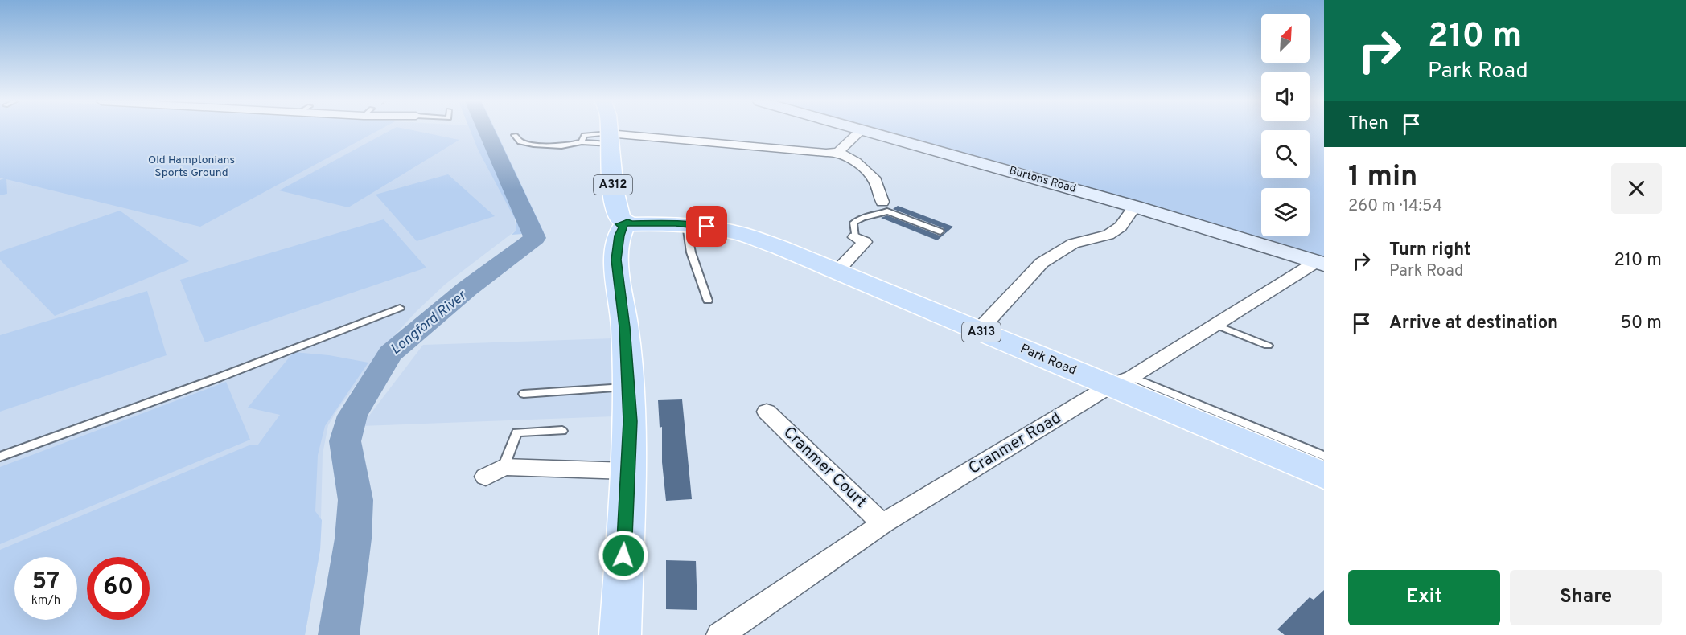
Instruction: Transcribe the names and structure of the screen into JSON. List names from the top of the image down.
{
  "streets": {
    "main road": ["A312", "A313", "Park Road"],
    "street": ["Burtons Road", "Cranmer Road", "Cranmer Court"]
  },
  "crossings": [
    ["Burtons Road", "Cranmer Road"],
    ["A312", "Park Road"],
    ["Park Road", "Cranmer Road"],
    ["Cranmer Road", "Cranmer Court"]
  ],
  "water": ["Longford River"],
  "parks": ["Old Hamptonians Sports Ground"],
  "north": "top right",
  "page": {
    "turn": ["210 m", "Park Road"],
    "then": "Then",
    "heading": ["1 min", "260 m · 14:54"],
    "list": [
      {
        "name": "Turn right",
        "note": "Park Road",
        "value": "210 m"
      },
      {
        "name": "Arrive at destination",
        "value": "50 m"
      }
    ],
    "speed": "57 km/h",
    "limit": "60",
    "buttons": ["Exit", "Share"]
  }
}
